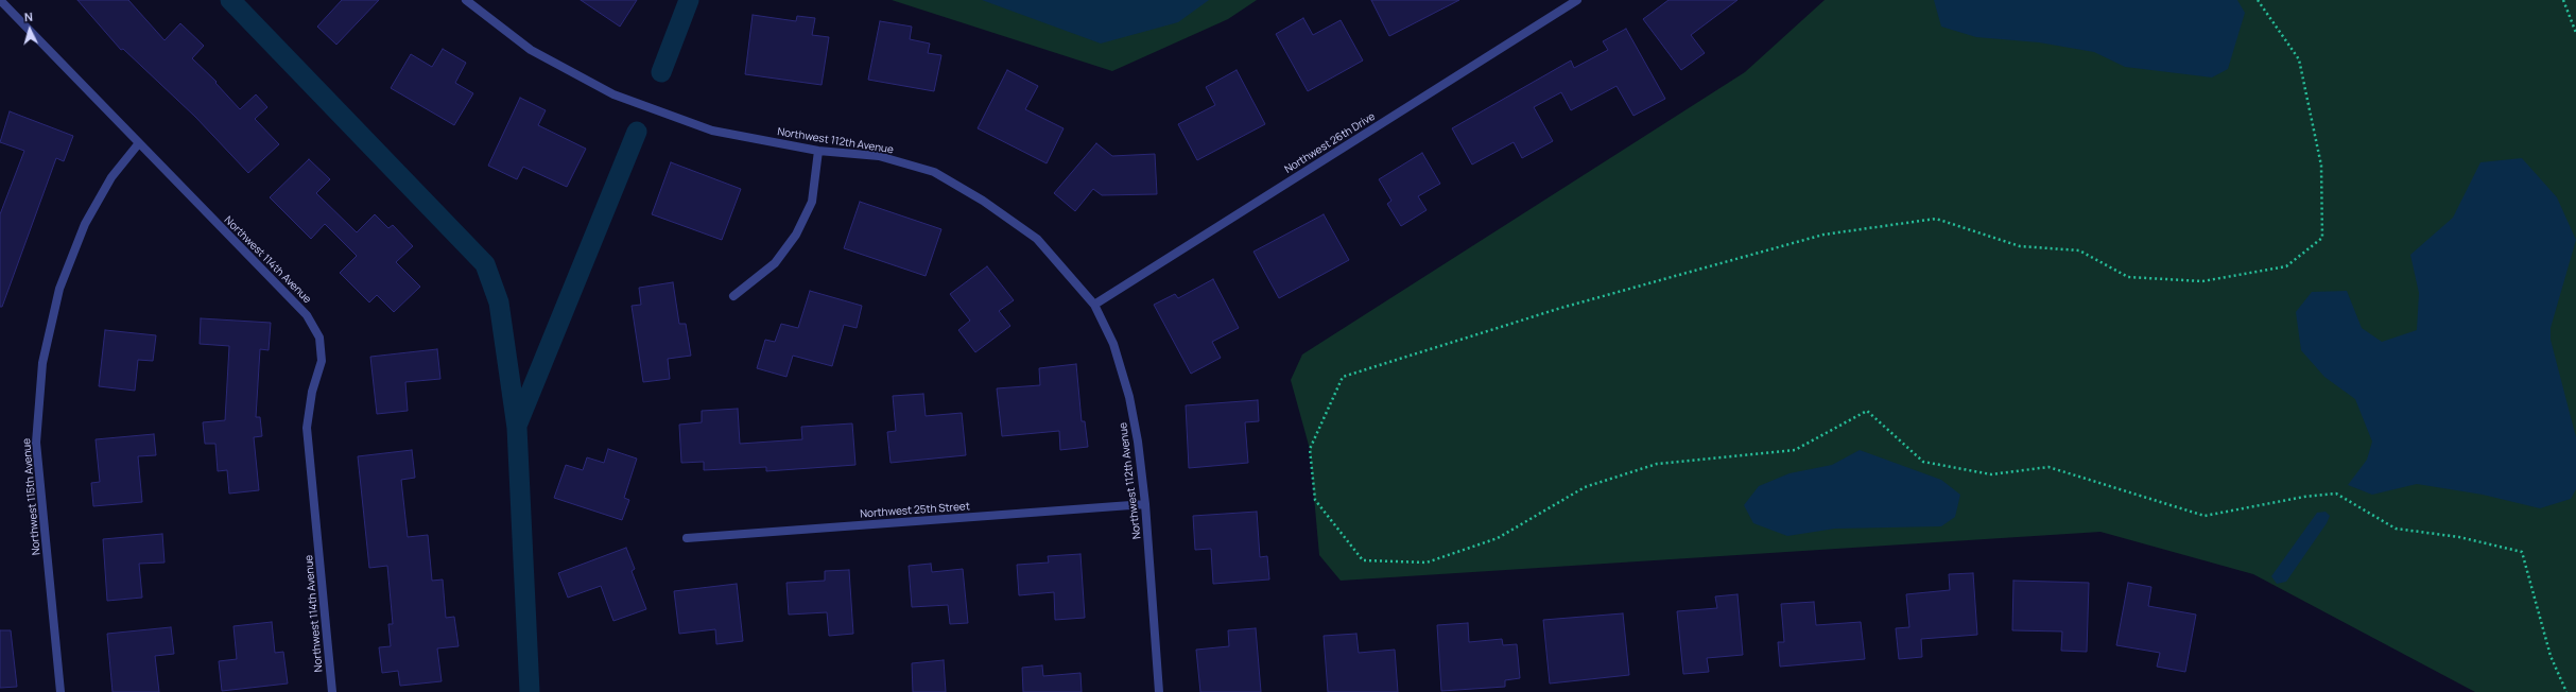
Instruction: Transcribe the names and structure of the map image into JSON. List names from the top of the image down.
{
  "streets": {
    "street": [
      "Northwest 112th Avenue",
      "Northwest 26th Drive",
      "Northwest 114th Avenue",
      "Northwest 115th Avenue",
      "Northwest 25th Street"
    ]
  },
  "crossings": [
    ["Northwest 112th Avenue", "Northwest 26th Drive"],
    ["Northwest 112th Avenue", "Northwest 25th Street"],
    ["Northwest 114th Avenue", "Northwest 115th Avenue"]
  ],
  "north": "top"
}
